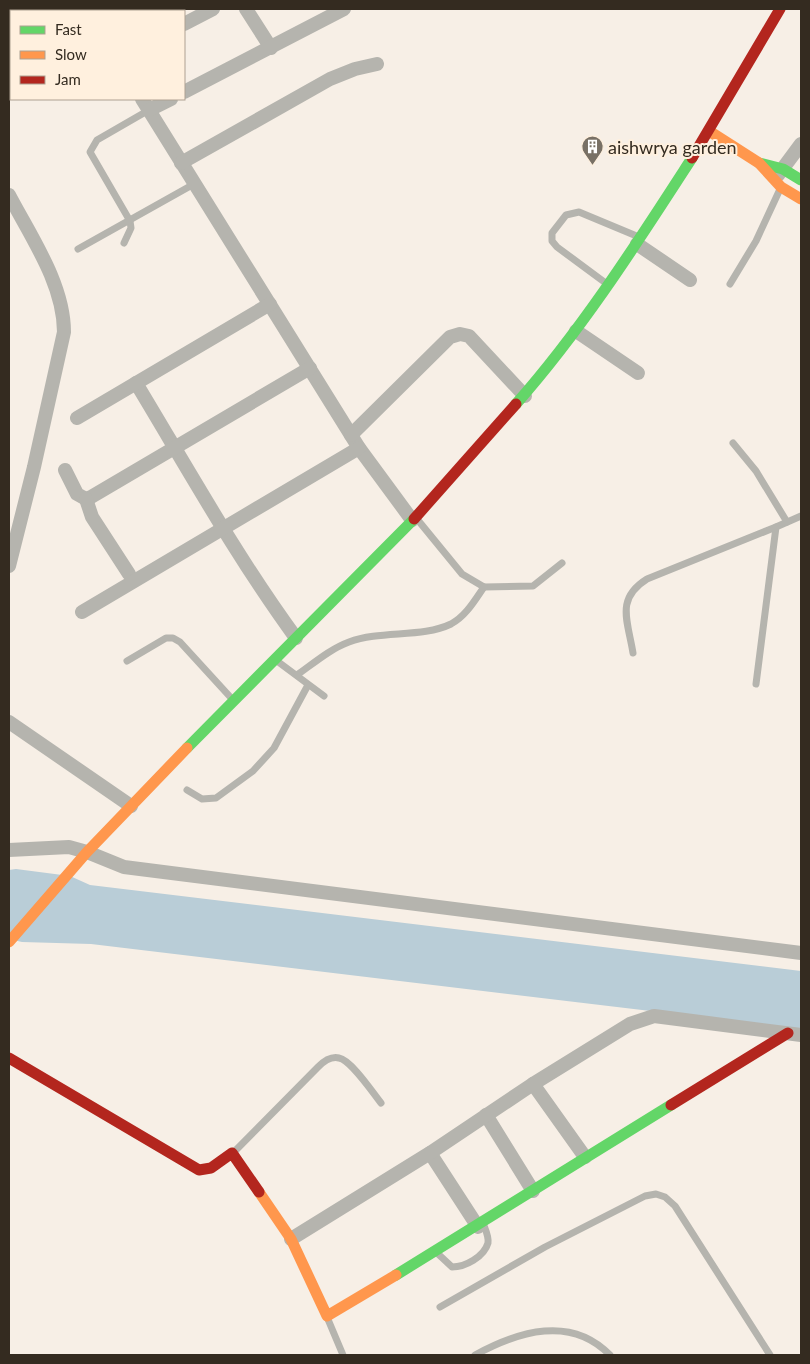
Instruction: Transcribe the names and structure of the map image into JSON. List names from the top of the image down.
{
  "places": {
    "building": ["aishwrya garden"]
  },
  "legend": ["Fast", "Slow", "Jam"]
}
